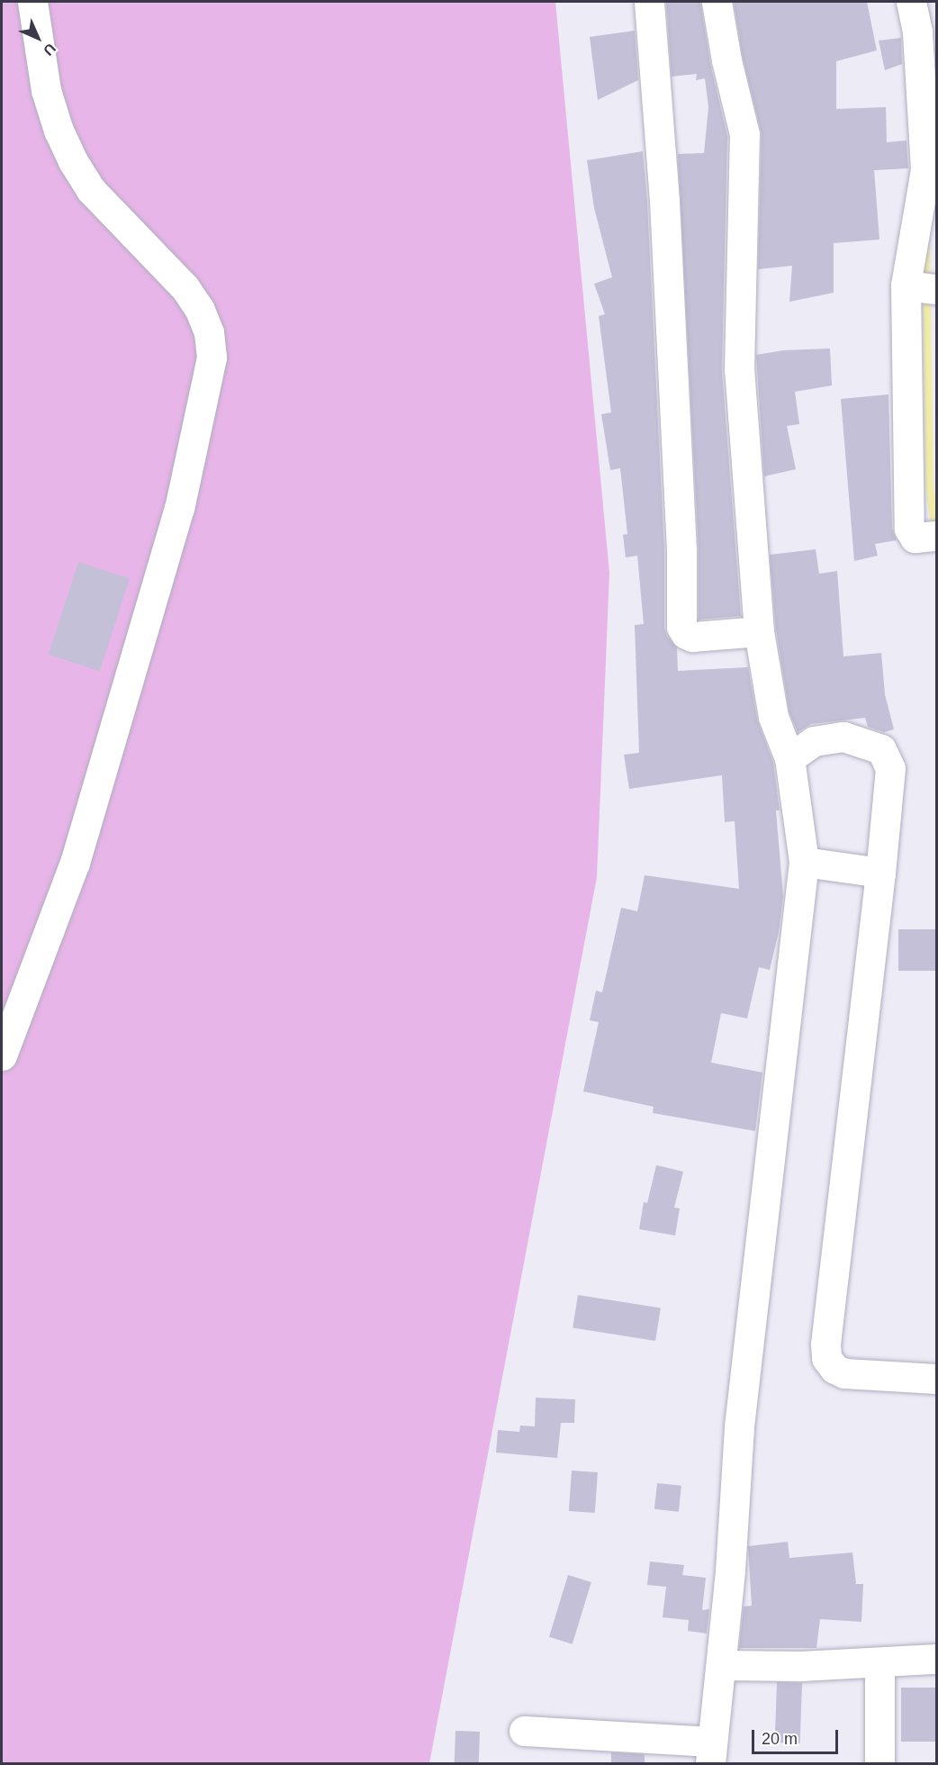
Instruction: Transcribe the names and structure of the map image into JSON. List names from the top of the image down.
{
  "scale_bar": "20 m",
  "north": "bottom right"
}
